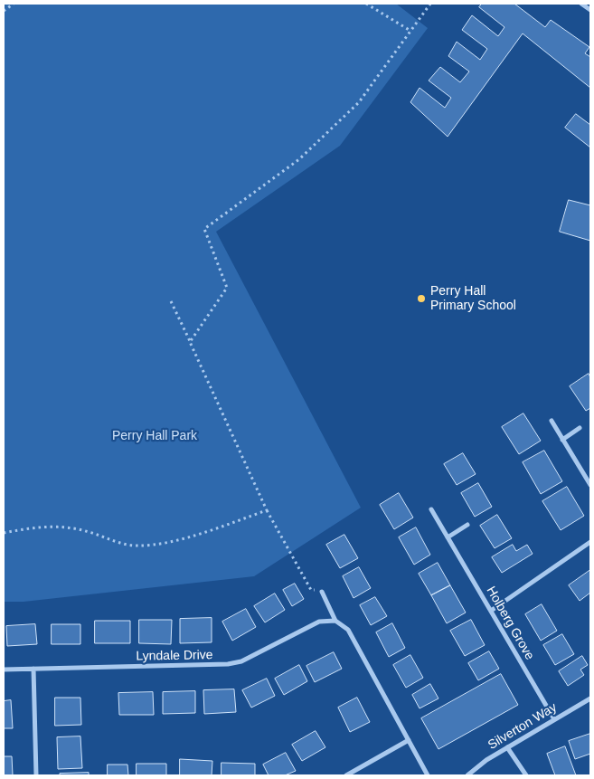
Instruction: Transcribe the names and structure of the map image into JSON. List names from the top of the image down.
{
  "streets": {
    "street": ["Holberg Grove", "Lyndale Drive", "Silverton Way"]
  },
  "crossings": [
    ["Holberg Grove", "Silverton Way"]
  ],
  "parks": ["Perry Hall Park"],
  "places": ["Perry Hall Primary School"]
}
